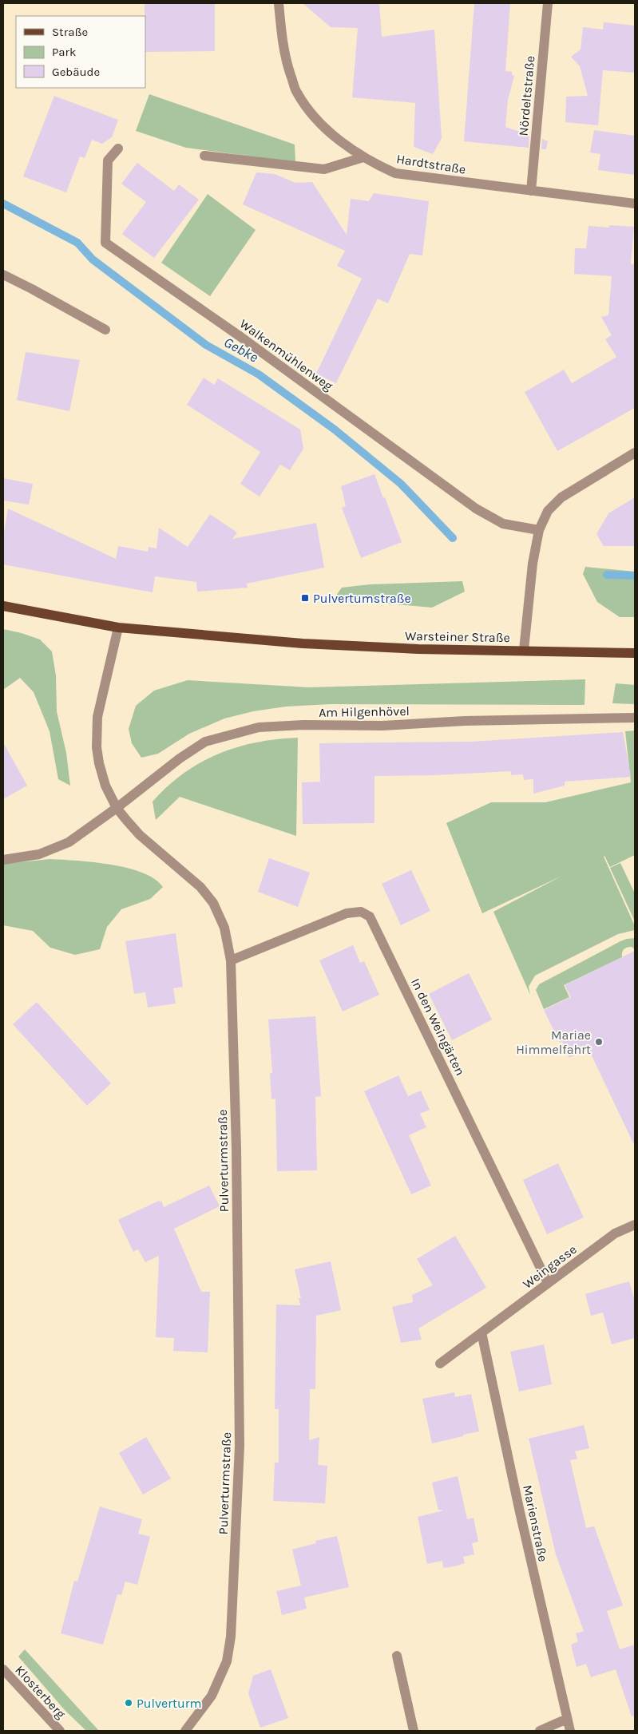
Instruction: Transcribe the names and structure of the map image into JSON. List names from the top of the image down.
{
  "streets": {
    "main road": ["Warsteiner Straße"],
    "street": [
      "Nördeltstraße",
      "Hardtstraße",
      "Walkenmühlenweg",
      "Am Hilgenhövel",
      "In den Weingärten",
      "Pulverturmstraße",
      "Weingasse",
      "Marienstraße",
      "Klosterberg"
    ]
  },
  "crossings": [
    ["Nördeltstraße", "Hardtstraße"],
    ["Walkenmühlenweg", "Warsteiner Straße"],
    ["Warsteiner Straße", "Pulverturmstraße"],
    ["Am Hilgenhövel", "Pulverturmstraße"],
    ["In den Weingärten", "Pulverturmstraße"],
    ["In den Weingärten", "Weingasse"],
    ["Weingasse", "Marienstraße"]
  ],
  "water": ["Gebke"],
  "places": {
    "transit": ["Pulvertumstraße"],
    "other": ["Mariae Himmelfahrt", "Pulverturm"]
  },
  "legend": ["Straße", "Park", "Gebäude"]
}
